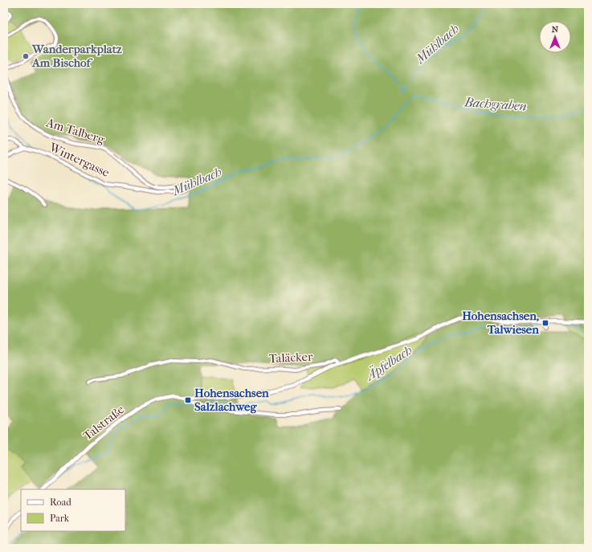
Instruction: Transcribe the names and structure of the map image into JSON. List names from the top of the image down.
{
  "streets": {
    "street": [
      "Am Talberg",
      "Wintergasse",
      "Taläcker",
      "Talstraße"
    ]
  },
  "crossings": [
    ["Am Talberg", "Wintergasse"],
    ["Taläcker", "Talstraße"]
  ],
  "water": ["Mühlbach", "Bachgraben", "Äpfelbach"],
  "places": {
    "other": ["Wanderparkplatz Am Bischof"],
    "transit": ["Hohensachsen, Talwiesen", "Hohensachsen Salzlachweg"]
  },
  "legend": ["Road", "Park"],
  "north": "top"
}
